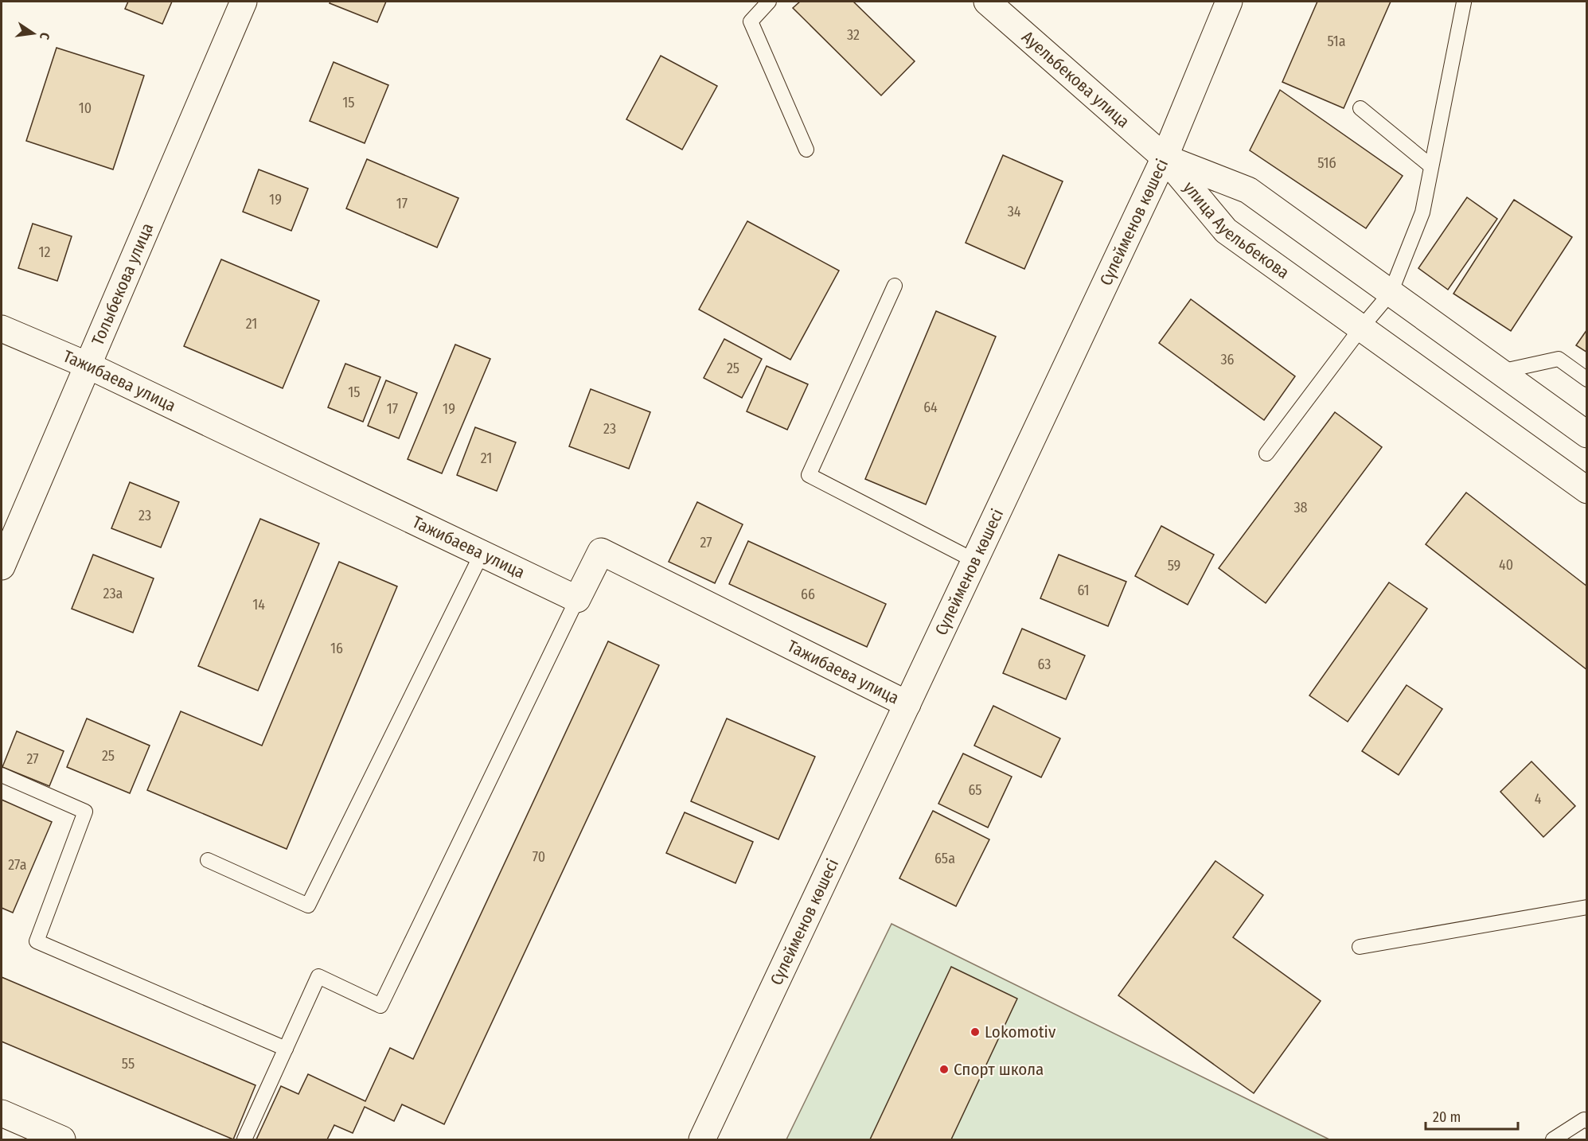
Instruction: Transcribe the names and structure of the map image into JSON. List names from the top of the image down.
{
  "streets": {
    "street": [
      "Ауельбекова улица",
      "Сүлейменов көшесі",
      "улица Ауельбекова",
      "Толыбекова улица",
      "Тажибаева улица"
    ]
  },
  "crossings": [
    ["Ауельбекова улица", "Сүлейменов көшесі"],
    ["Ауельбекова улица", "улица Ауельбекова"],
    ["Сүлейменов көшесі", "улица Ауельбекова"],
    ["Сүлейменов көшесі", "Тажибаева улица"],
    ["Толыбекова улица", "Тажибаева улица"]
  ],
  "places": ["Lokomotiv", "Спорт школа"],
  "house_numbers": [
    "32",
    "51а",
    "15",
    "10",
    "51б",
    "19",
    "17",
    "34",
    "12",
    "21",
    "36",
    "25",
    "15",
    "64",
    "17",
    "19",
    "23",
    "21",
    "38",
    "23",
    "27",
    "40",
    "59",
    "61",
    "23а",
    "66",
    "14",
    "16",
    "63",
    "25",
    "27",
    "65",
    "4",
    "70",
    "65а",
    "27а",
    "55"
  ],
  "scale_bar": "20 m",
  "north": "right"
}
